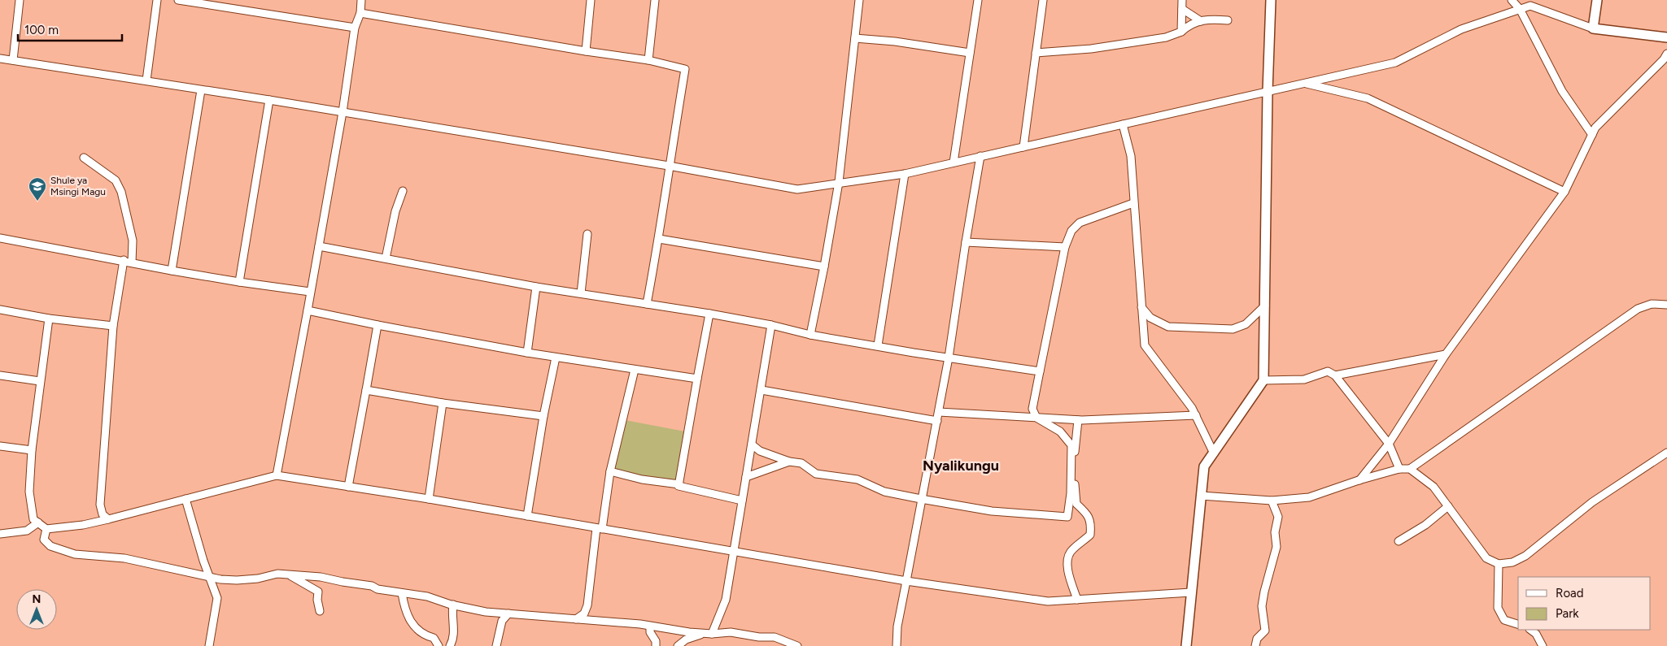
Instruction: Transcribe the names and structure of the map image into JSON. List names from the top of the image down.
{
  "districts": ["Nyalikungu"],
  "places": {
    "school or university": ["Shule ya Msingi Magu"]
  },
  "legend": ["Road", "Park"],
  "scale_bar": "100 m",
  "north": "top"
}
